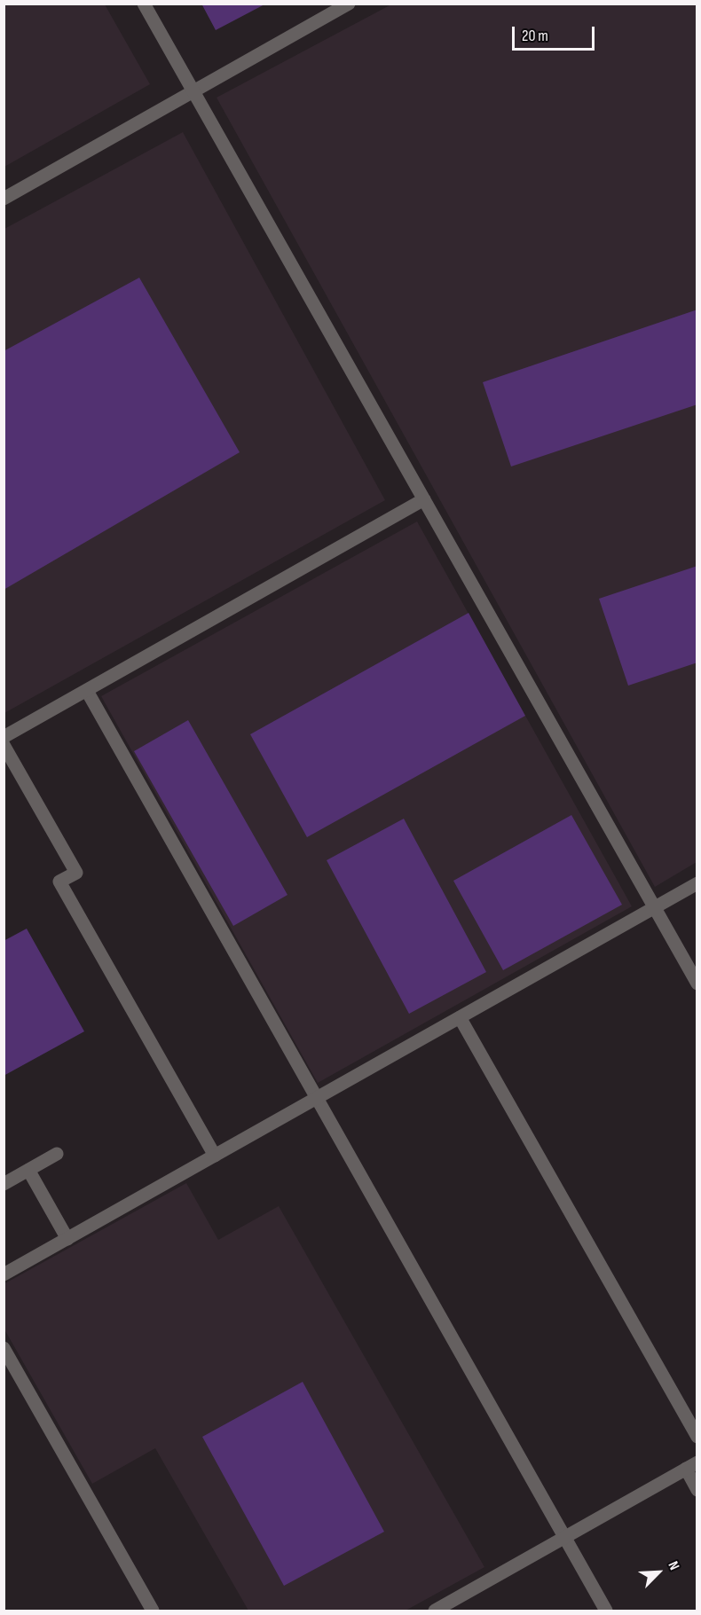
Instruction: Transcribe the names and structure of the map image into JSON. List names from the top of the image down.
{
  "scale_bar": "20 m",
  "north": "top right"
}
